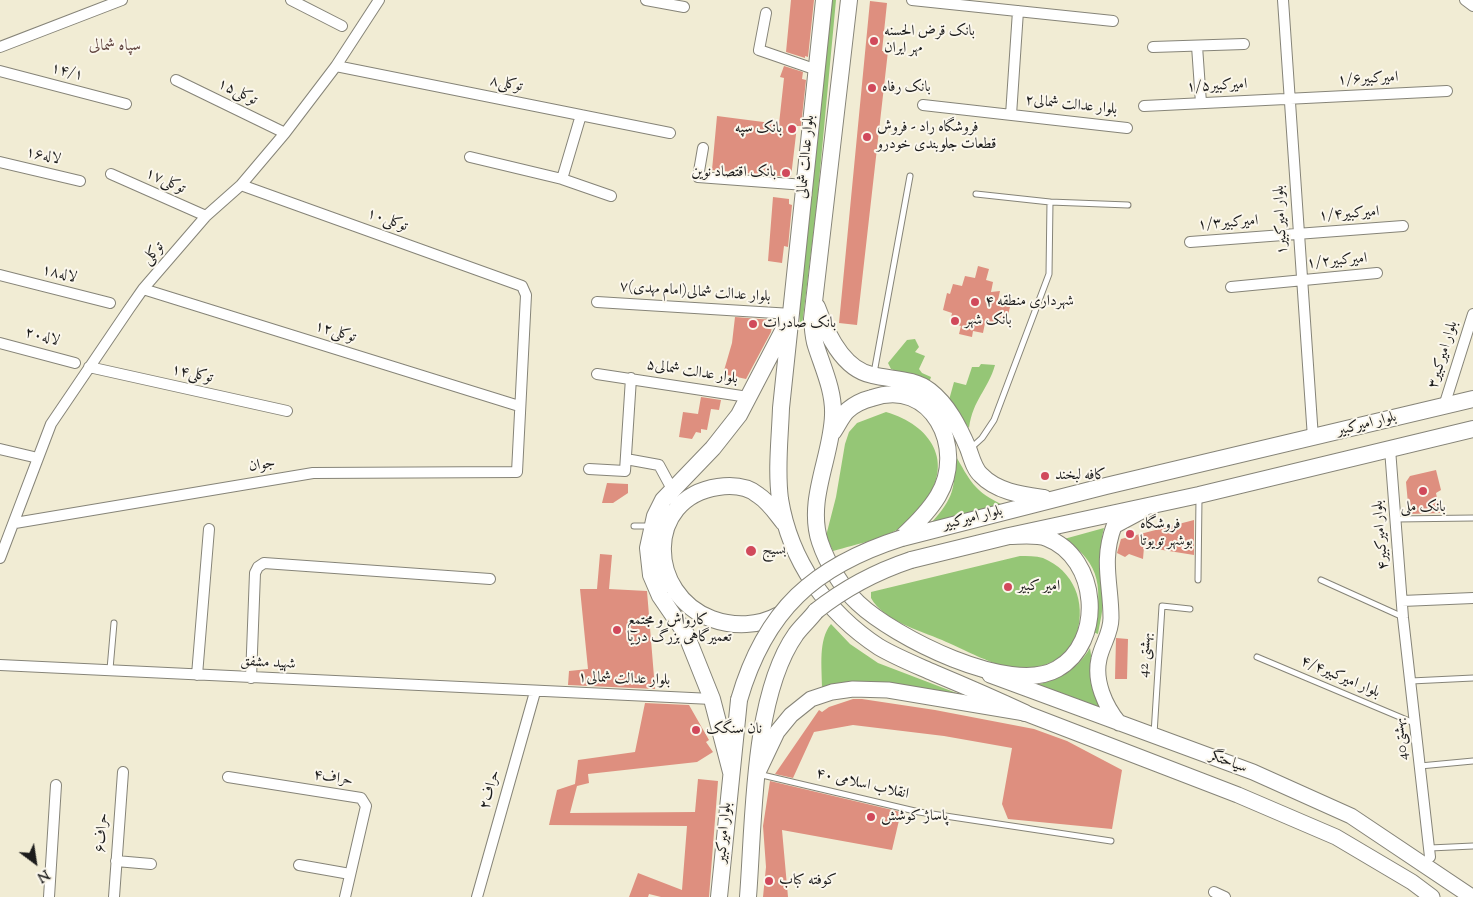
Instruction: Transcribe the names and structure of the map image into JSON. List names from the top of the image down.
{
  "streets": {
    "main road": ["بلوار عدالت شمالی", "بلوار امیرکبیر", "سیاحتگر"],
    "street": [
      "۱۴/۱",
      "امیرکبیر۱/۶",
      "توکلی۸",
      "امیرکبیر۱/۵",
      "توکلی۱۵",
      "بلوار عدالت شمالی۲",
      "لاله۱۶",
      "توکلی۱۷",
      "امیرکبیر۱/۴",
      "بلوار امیرکبیر۱",
      "۱۰توکلی",
      "امیرکبیر۱/۳",
      "توکلی",
      "امیرکبیر۱/۲",
      "لاله۱۸",
      "۷بلوار عدالت شمالی(امام مهدی)",
      "توکلی۱۲",
      "لاله۲۰",
      "بلوار امیرکبیر۳",
      "بلوار عدالت شمالی۵",
      "توکلی۱۴",
      "جوان",
      "۴بلوار امیرکبیر",
      "شهید مشفق",
      "بلوار عدالت شمالی۱",
      "40بهشتی",
      "حراف۴",
      "حراف۲",
      "حراف۶"
    ],
    "lane": ["42 بهشتی", "بلوار امیرکبیر۴/۴", "انقلاب اسلامی ۴۰"]
  },
  "crossings": [
    ["امیرکبیر۱/۶", "امیرکبیر۱/۵"],
    ["امیرکبیر۱/۶", "بلوار امیرکبیر۱"],
    ["توکلی۸", "توکلی"],
    ["امیرکبیر۱/۵", "بلوار امیرکبیر۱"],
    ["توکلی۱۵", "توکلی"],
    ["بلوار عدالت شمالی", "۷بلوار عدالت شمالی(امام مهدی)"],
    ["بلوار عدالت شمالی", "بلوار امیرکبیر"],
    ["بلوار عدالت شمالی", "سیاحتگر"],
    ["توکلی۱۷", "توکلی"],
    ["امیرکبیر۱/۴", "بلوار امیرکبیر۱"],
    ["امیرکبیر۱/۴", "امیرکبیر۱/۳"],
    ["بلوار امیرکبیر۱", "امیرکبیر۱/۳"],
    ["بلوار امیرکبیر۱", "امیرکبیر۱/۲"],
    ["بلوار امیرکبیر۱", "بلوار امیرکبیر"],
    ["۱۰توکلی", "توکلی"],
    ["۱۰توکلی", "توکلی۱۲"],
    ["۱۰توکلی", "جوان"],
    ["توکلی", "توکلی۱۲"],
    ["توکلی", "توکلی۱۴"],
    ["توکلی", "جوان"],
    ["توکلی۱۲", "جوان"],
    ["بلوار امیرکبیر۳", "بلوار امیرکبیر"],
    ["بلوار امیرکبیر", "۴بلوار امیرکبیر"],
    ["بلوار امیرکبیر", "سیاحتگر"],
    ["بلوار امیرکبیر", "انقلاب اسلامی ۴۰"],
    ["۴بلوار امیرکبیر", "40بهشتی"],
    ["42 بهشتی", "سیاحتگر"],
    ["شهید مشفق", "بلوار عدالت شمالی۱"],
    ["شهید مشفق", "حراف۲"],
    ["بلوار امیرکبیر۴/۴", "40بهشتی"],
    ["بلوار عدالت شمالی۱", "حراف۲"],
    ["سیاحتگر", "انقلاب اسلامی ۴۰"]
  ],
  "districts": ["سپاه شمالی"],
  "places": [
    "بانک قرض الحسنه مهر ایران",
    "بانک رفاه",
    "بانک سپه",
    "فروشگاه راد - فروش قطعات جلوبندی خودرو",
    "بانک اقتصاد نوین",
    "شهرداری منطقه ۴",
    "بانک شهر",
    "بانک صادرات",
    "کافه لبخند",
    "بانک ملی",
    "فروشگاه بوشهر تویوتا",
    "بسیج",
    "امیر کبیر",
    "کارواش و مجتمع تعمیرگاهی بزرگ دریا",
    "نان سنگک",
    "پاساژ کوشش",
    "کوفته کباب"
  ],
  "north": "bottom right"
}
